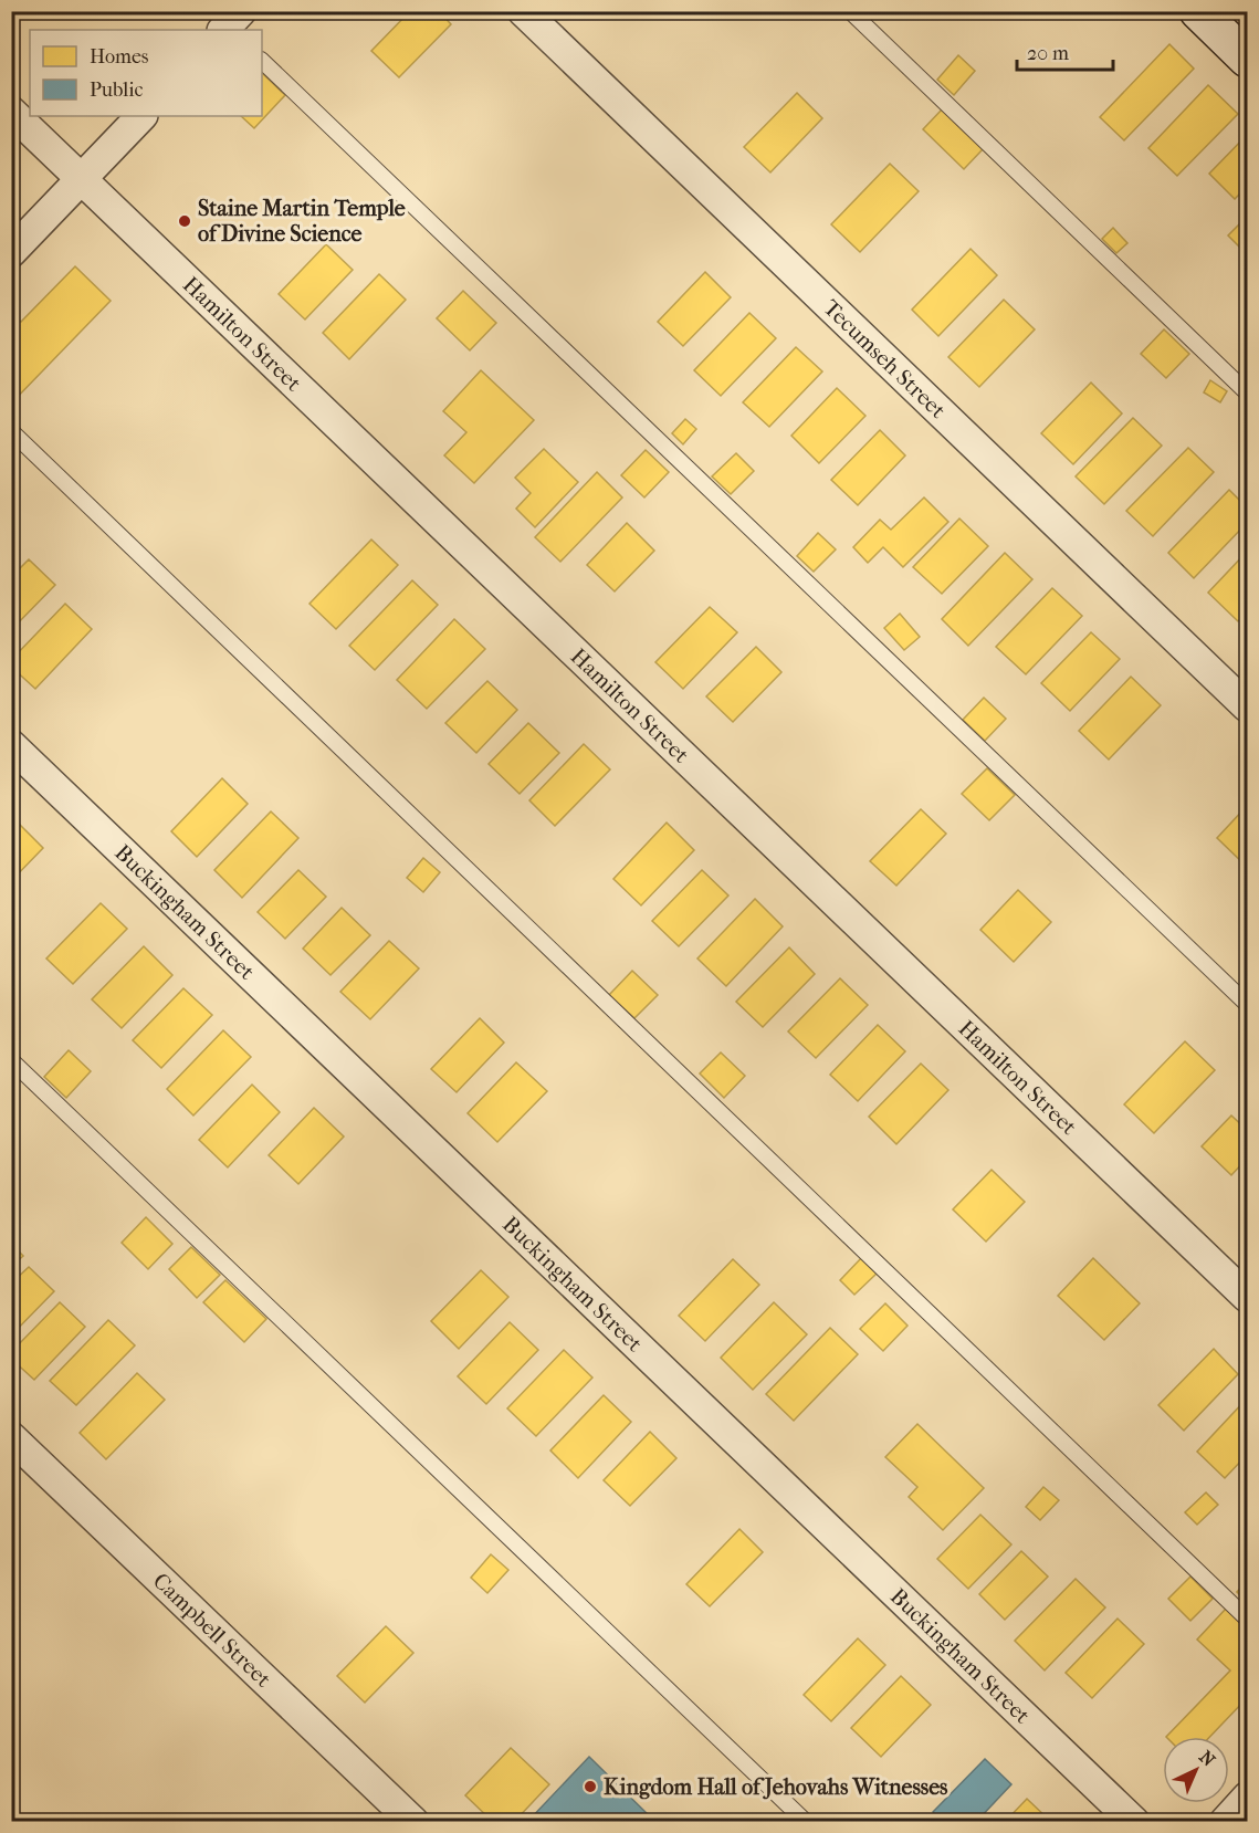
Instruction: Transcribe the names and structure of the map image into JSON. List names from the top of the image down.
{
  "streets": {
    "street": [
      "Hamilton Street",
      "Tecumseh Street",
      "Buckingham Street",
      "Campbell Street"
    ]
  },
  "places": ["Staine Martin Temple of Divine Science", "Kingdom Hall of Jehovahs Witnesses"],
  "legend": ["Homes", "Public"],
  "scale_bar": "20 m",
  "north": "top right"
}
